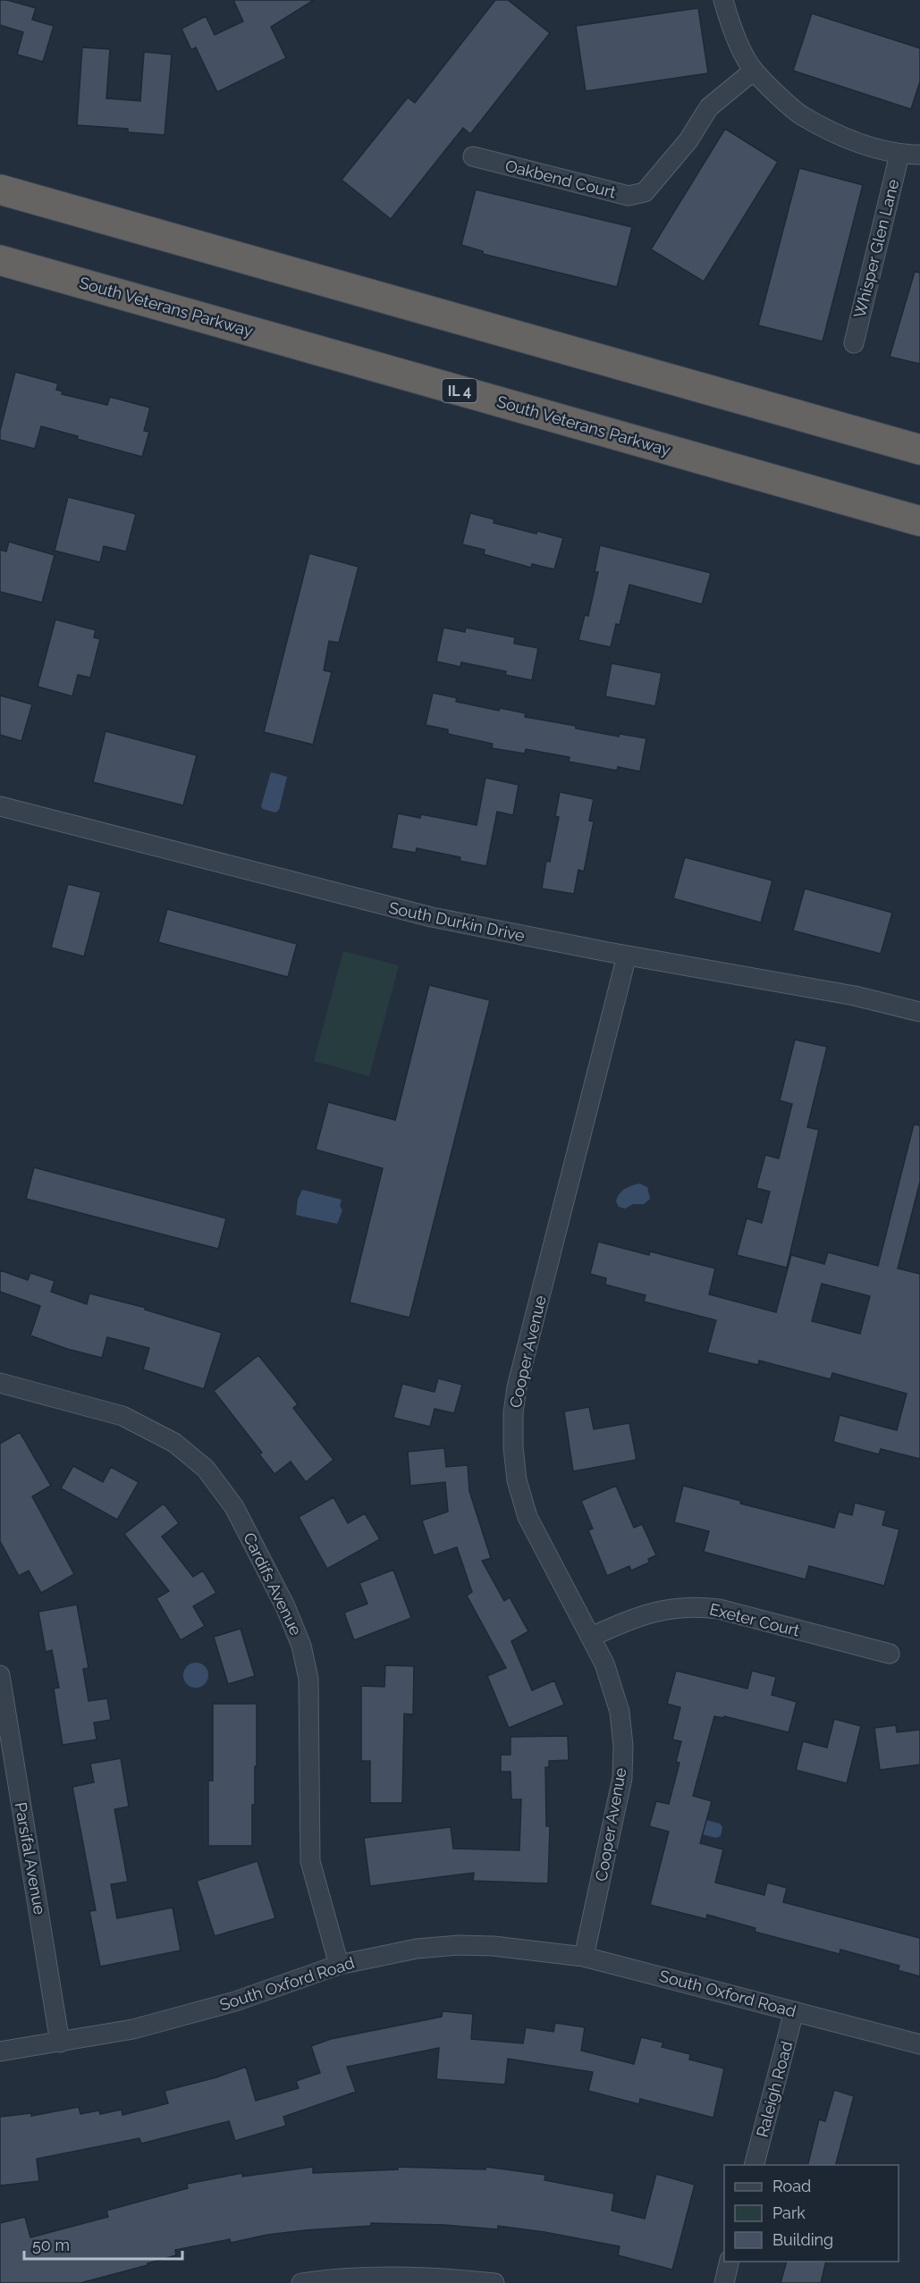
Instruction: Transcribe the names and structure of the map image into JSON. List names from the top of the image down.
{
  "streets": {
    "highway": ["South Veterans Parkway", "IL 4"],
    "street": [
      "Oakbend Court",
      "Whisper Glen Lane",
      "South Durkin Drive",
      "Cooper Avenue",
      "Cardifs Avenue",
      "Exeter Court",
      "Parsifal Avenue",
      "South Oxford Road",
      "Raleigh Road"
    ]
  },
  "crossings": [
    ["South Durkin Drive", "Cooper Avenue"],
    ["Cooper Avenue", "Exeter Court"],
    ["Cooper Avenue", "South Oxford Road"],
    ["Cardifs Avenue", "South Oxford Road"],
    ["Parsifal Avenue", "South Oxford Road"],
    ["South Oxford Road", "Raleigh Road"]
  ],
  "legend": ["Road", "Park", "Building"],
  "scale_bar": "50 m"
}
